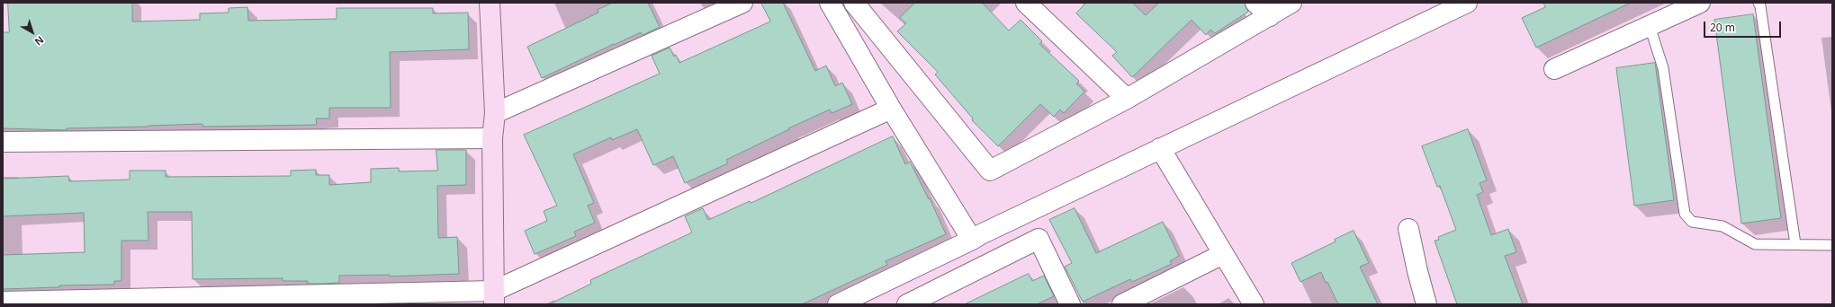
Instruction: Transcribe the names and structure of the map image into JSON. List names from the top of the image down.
{
  "scale_bar": "20 m",
  "north": "bottom right"
}
